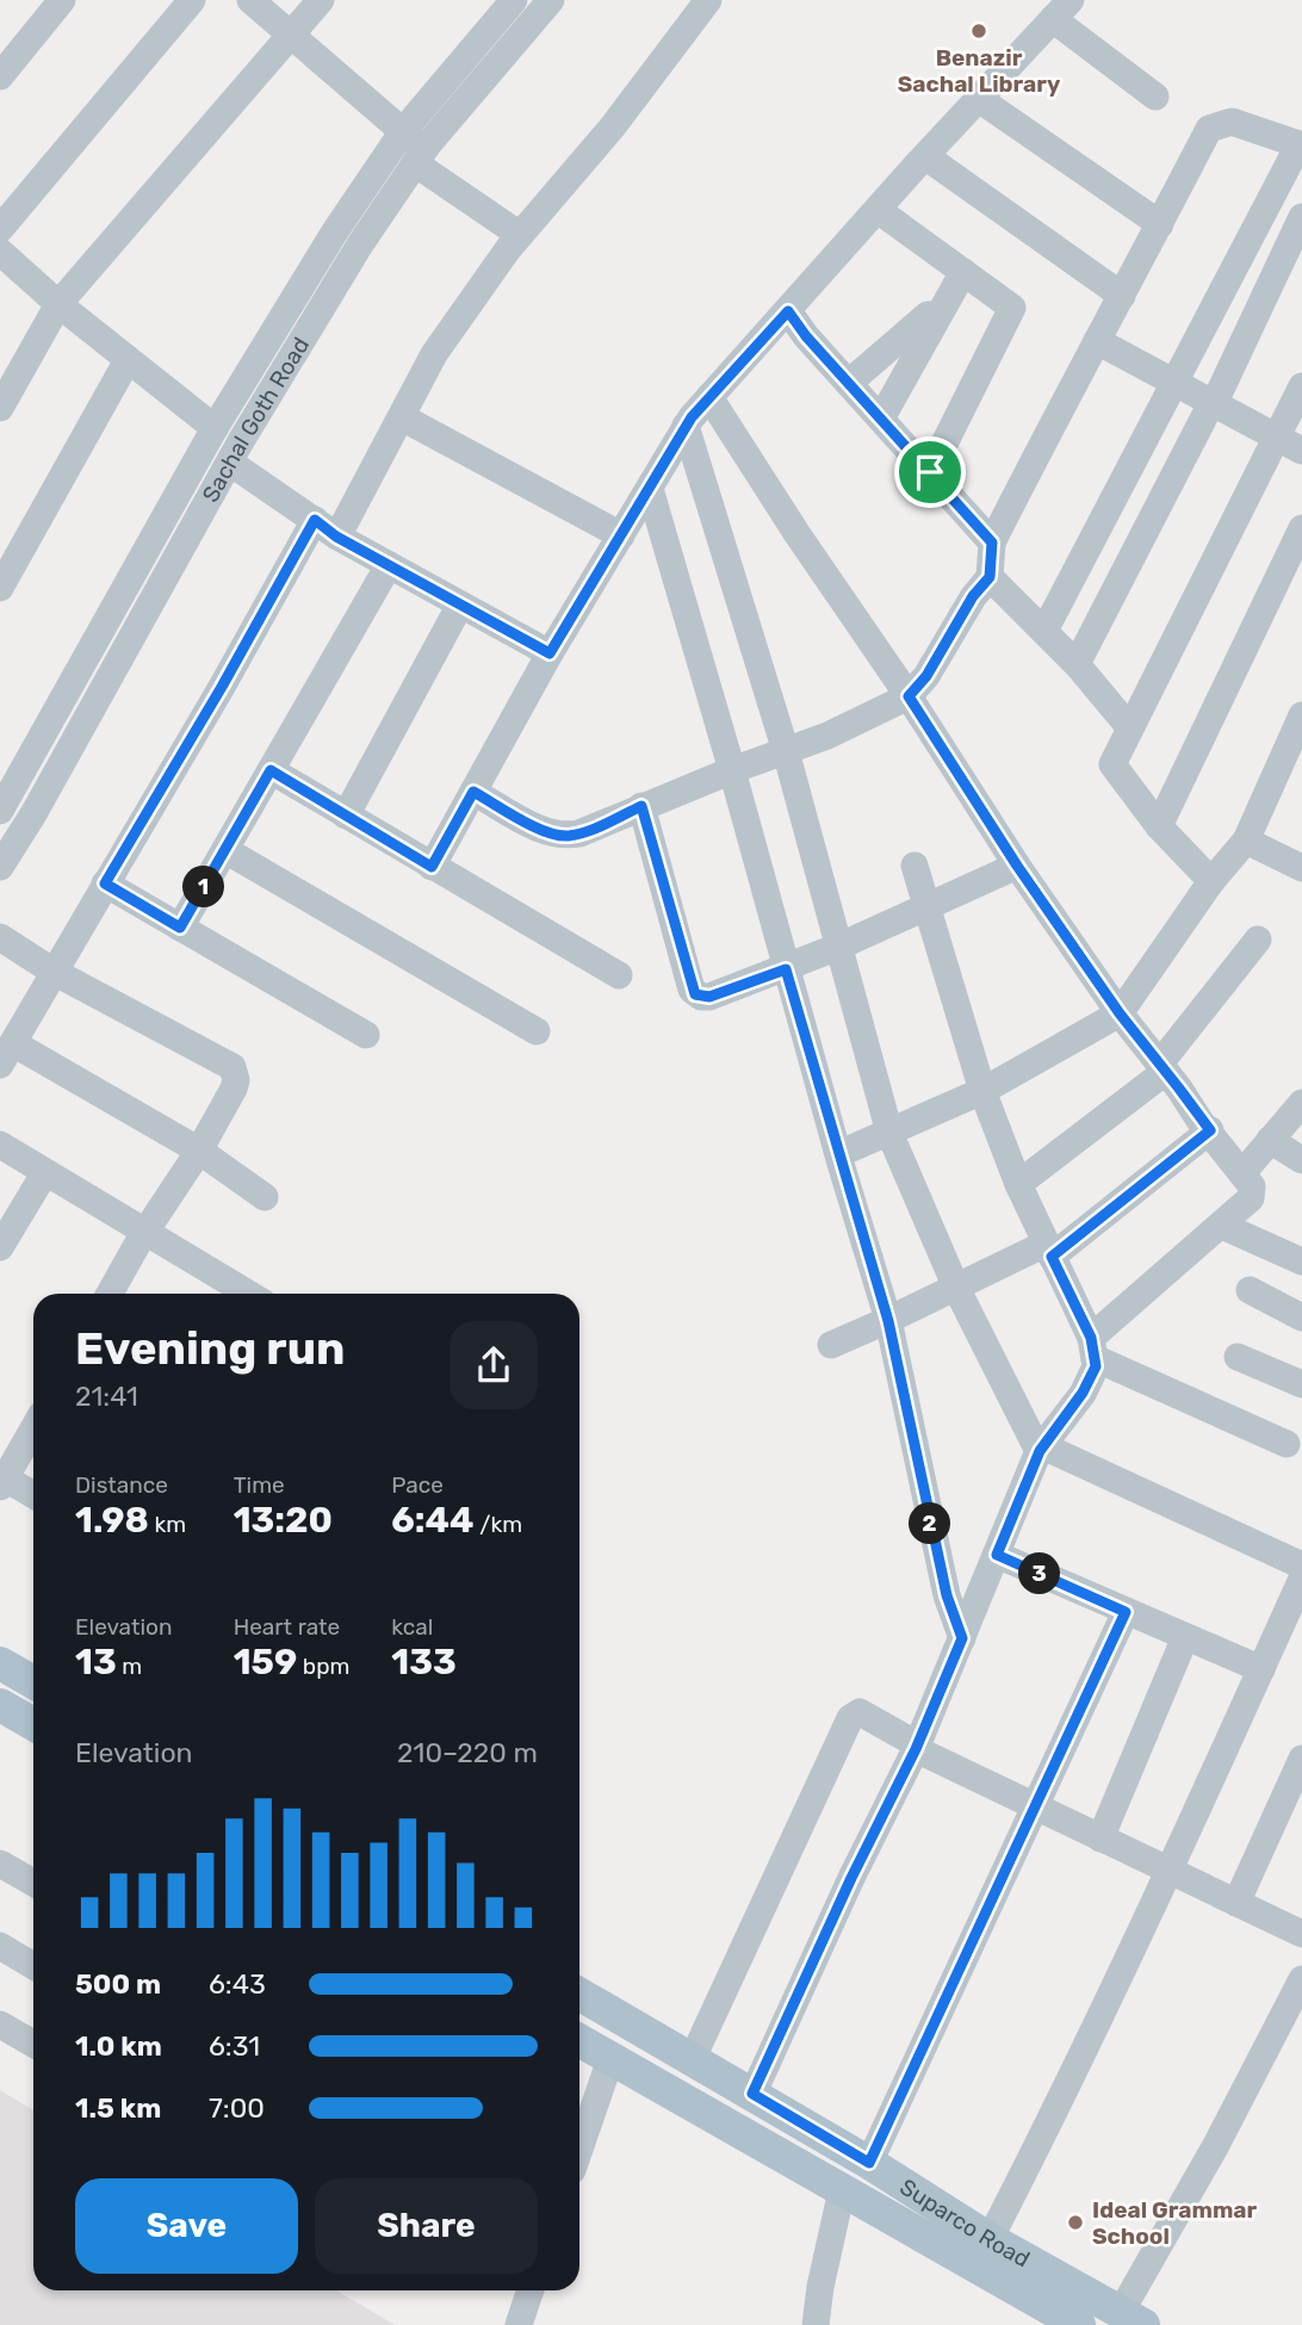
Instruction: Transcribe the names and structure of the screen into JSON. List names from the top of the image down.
{
  "streets": {
    "main road": ["Suparco Road"],
    "street": ["Sachal Goth Road"]
  },
  "places": ["Benazir Sachal Library", "Ideal Grammar School"],
  "page": {
    "pins": ["1", "2", "3"],
    "heading": ["Evening run", "21:41"],
    "stats": [
      ["Distance", "1.98 km"],
      ["Time", "13:20"],
      ["Pace", "6:44 /km"],
      ["Elevation", "13 m"],
      ["Heart rate", "159 bpm"],
      ["kcal", "133"]
    ],
    "chart": ["Elevation", "210–220 m"],
    "list": [
      {
        "name": "500 m",
        "note": "6:43"
      },
      {
        "name": "1.0 km",
        "note": "6:31"
      },
      {
        "name": "1.5 km",
        "note": "7:00"
      }
    ],
    "buttons": ["Save", "Share"]
  }
}
